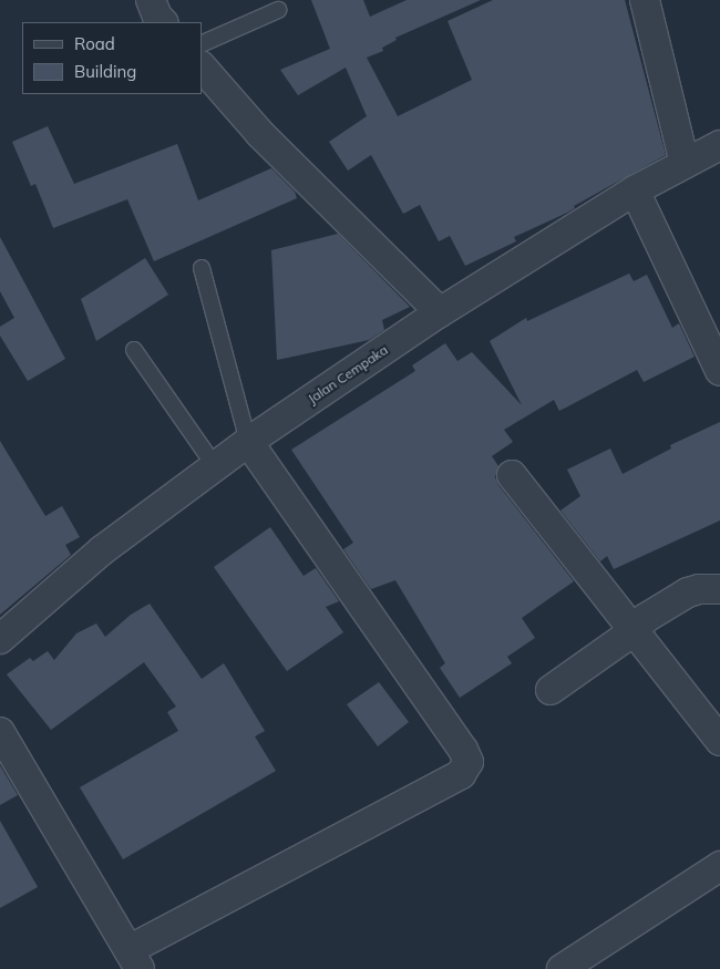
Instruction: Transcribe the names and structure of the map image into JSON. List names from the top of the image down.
{
  "streets": {
    "street": ["Jalan Cempaka"]
  },
  "legend": ["Road", "Building"]
}
